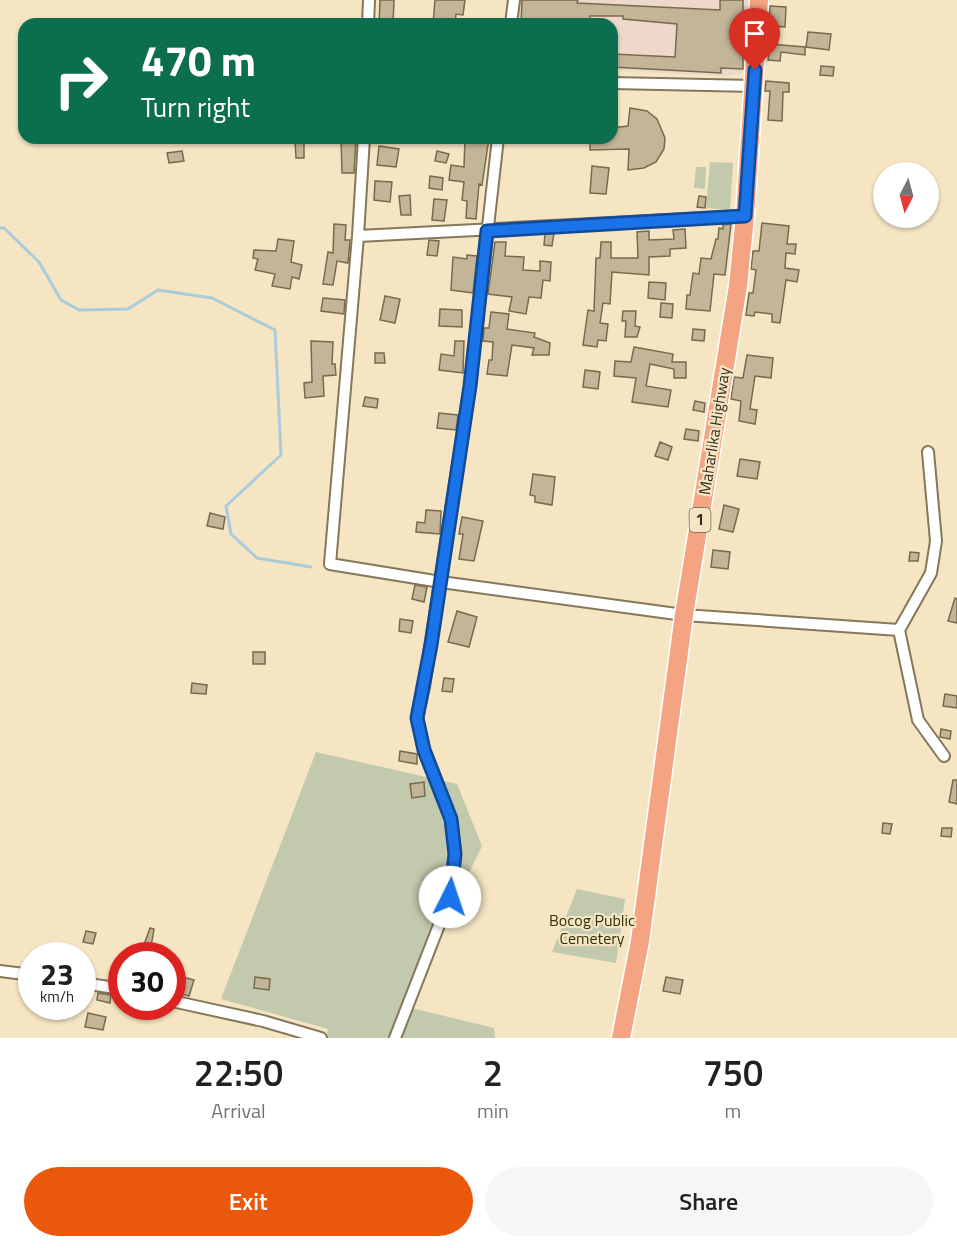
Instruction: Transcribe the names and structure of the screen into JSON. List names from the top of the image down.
{
  "streets": {
    "highway": ["Maharlika Highway", "1"]
  },
  "parks": ["Bocog Public Cemetery"],
  "north": "bottom",
  "page": {
    "turn": ["470 m", "Turn right"],
    "speed": "23 km/h",
    "limit": "30",
    "eta": [
      "22:50",
      "Arrival",
      "2",
      "min",
      "750",
      "m"
    ],
    "buttons": ["Exit", "Share"]
  }
}
